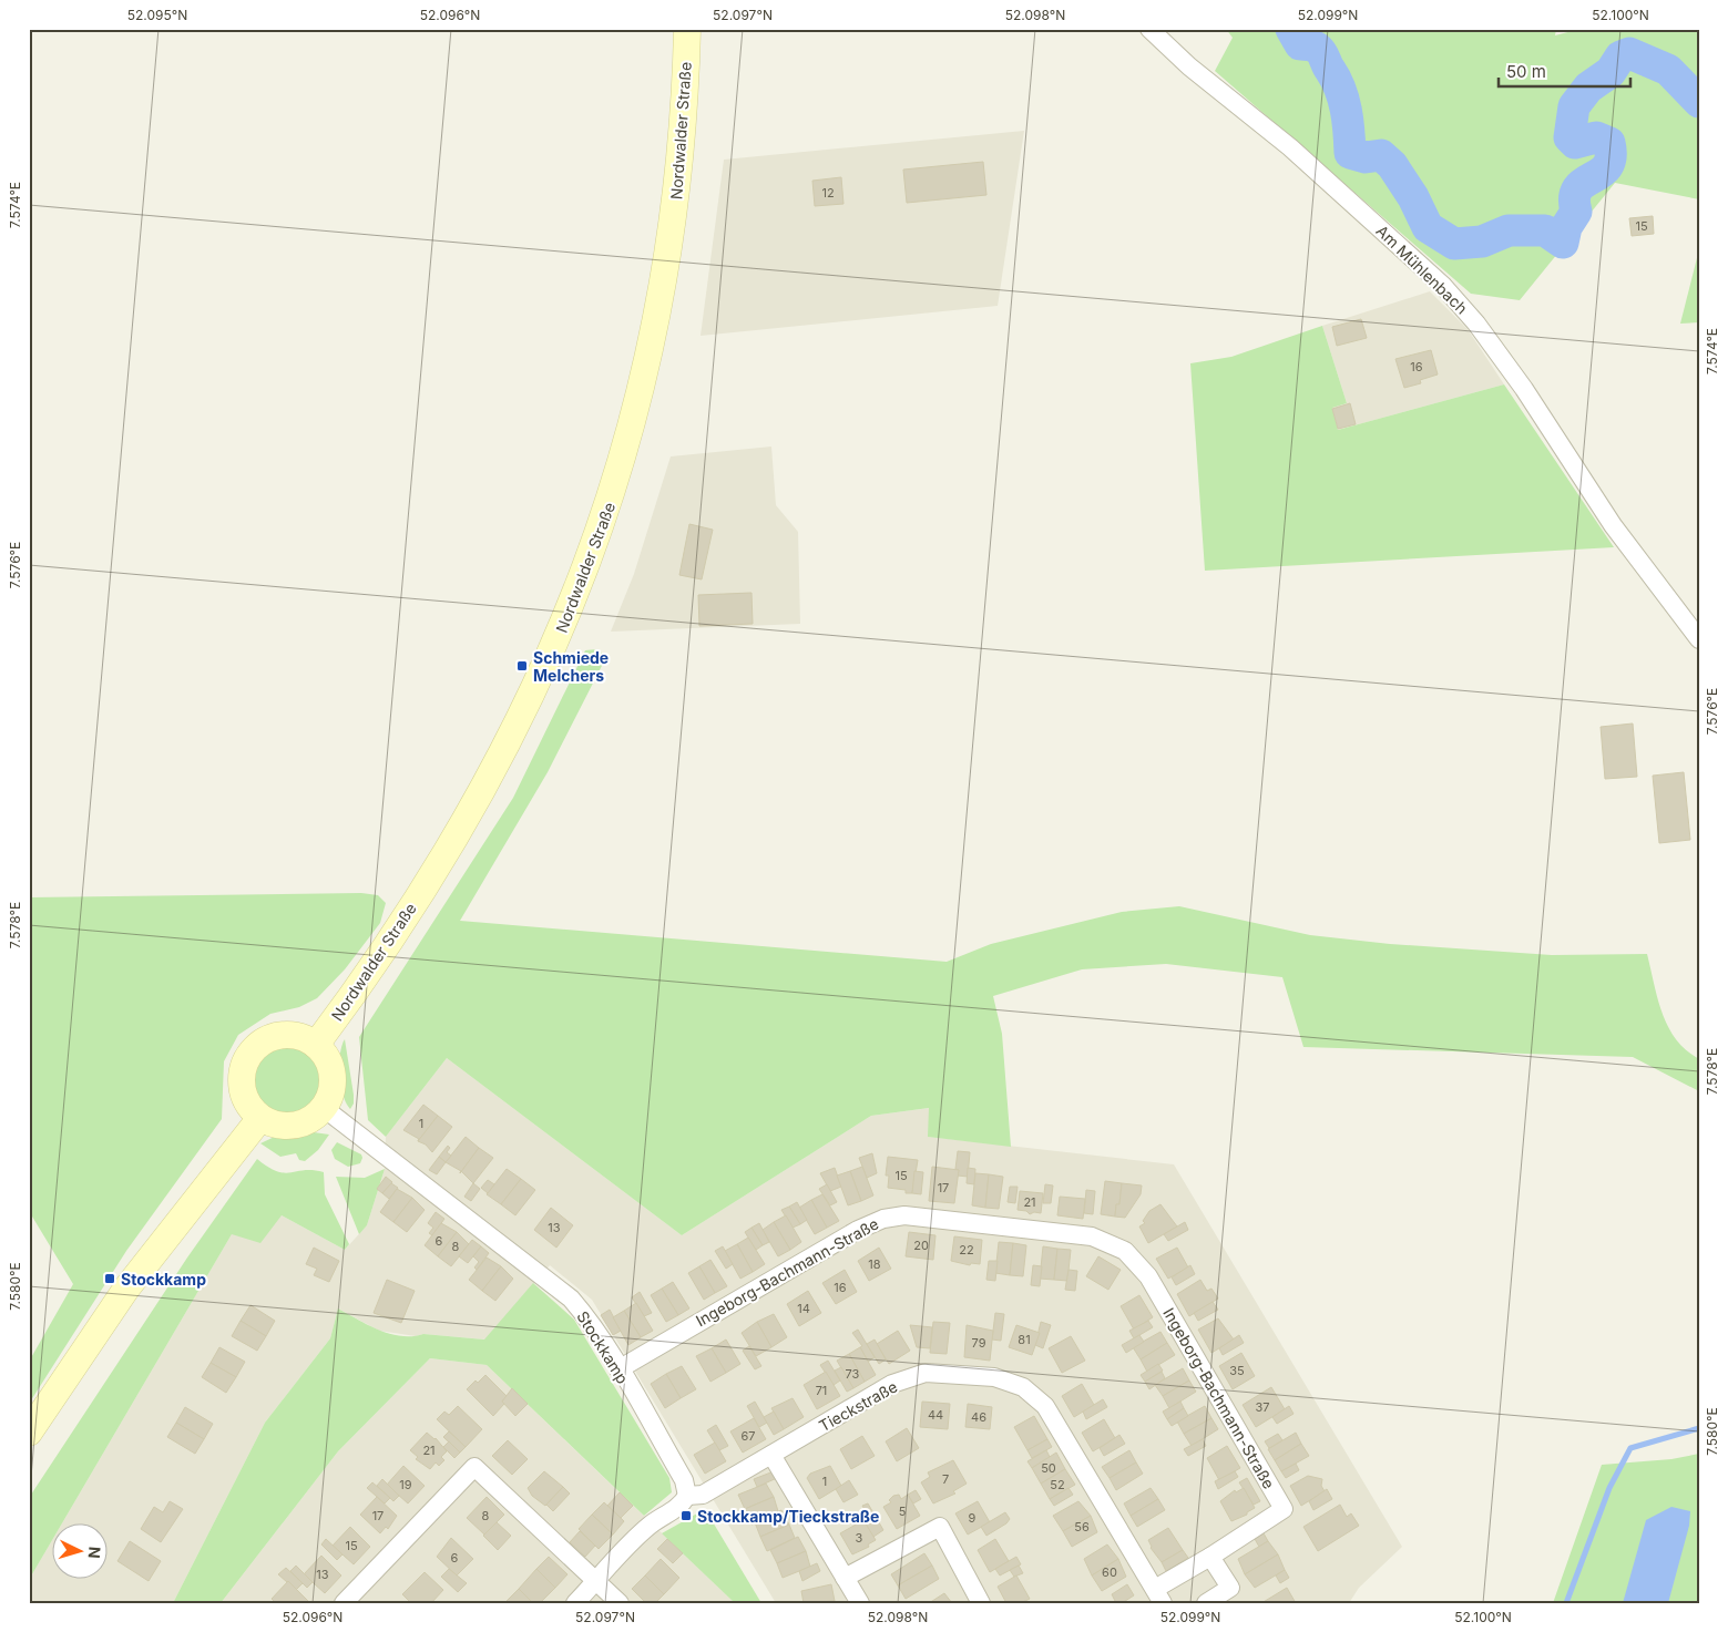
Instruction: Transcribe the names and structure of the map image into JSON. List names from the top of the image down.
{
  "streets": {
    "main road": ["Nordwalder Straße"],
    "street": [
      "Am Mühlenbach",
      "Ingeborg-Bachmann-Straße",
      "Stockkamp",
      "Tieckstraße"
    ]
  },
  "crossings": [
    ["Nordwalder Straße", "Stockkamp"],
    ["Ingeborg-Bachmann-Straße", "Stockkamp"],
    ["Ingeborg-Bachmann-Straße", "Tieckstraße"],
    ["Stockkamp", "Tieckstraße"]
  ],
  "places": {
    "transit": ["Schmiede Melchers", "Stockkamp", "Stockkamp/Tieckstraße"]
  },
  "house_numbers": [
    "12",
    "15",
    "16",
    "1",
    "15",
    "17",
    "21",
    "13",
    "6",
    "20",
    "8",
    "22",
    "18",
    "16",
    "14",
    "81",
    "79",
    "35",
    "73",
    "71",
    "37",
    "44",
    "46",
    "67",
    "21",
    "50",
    "7",
    "1",
    "19",
    "52",
    "5",
    "17",
    "8",
    "9",
    "56",
    "3",
    "15",
    "6",
    "60",
    "13"
  ],
  "scale_bar": "50 m",
  "north": "right",
  "coordinates": [
    "52.095°N",
    "52.096°N",
    "52.097°N",
    "52.098°N",
    "52.099°N",
    "52.100°N",
    "7.574°E",
    "7.576°E",
    "7.578°E",
    "7.580°E"
  ]
}
